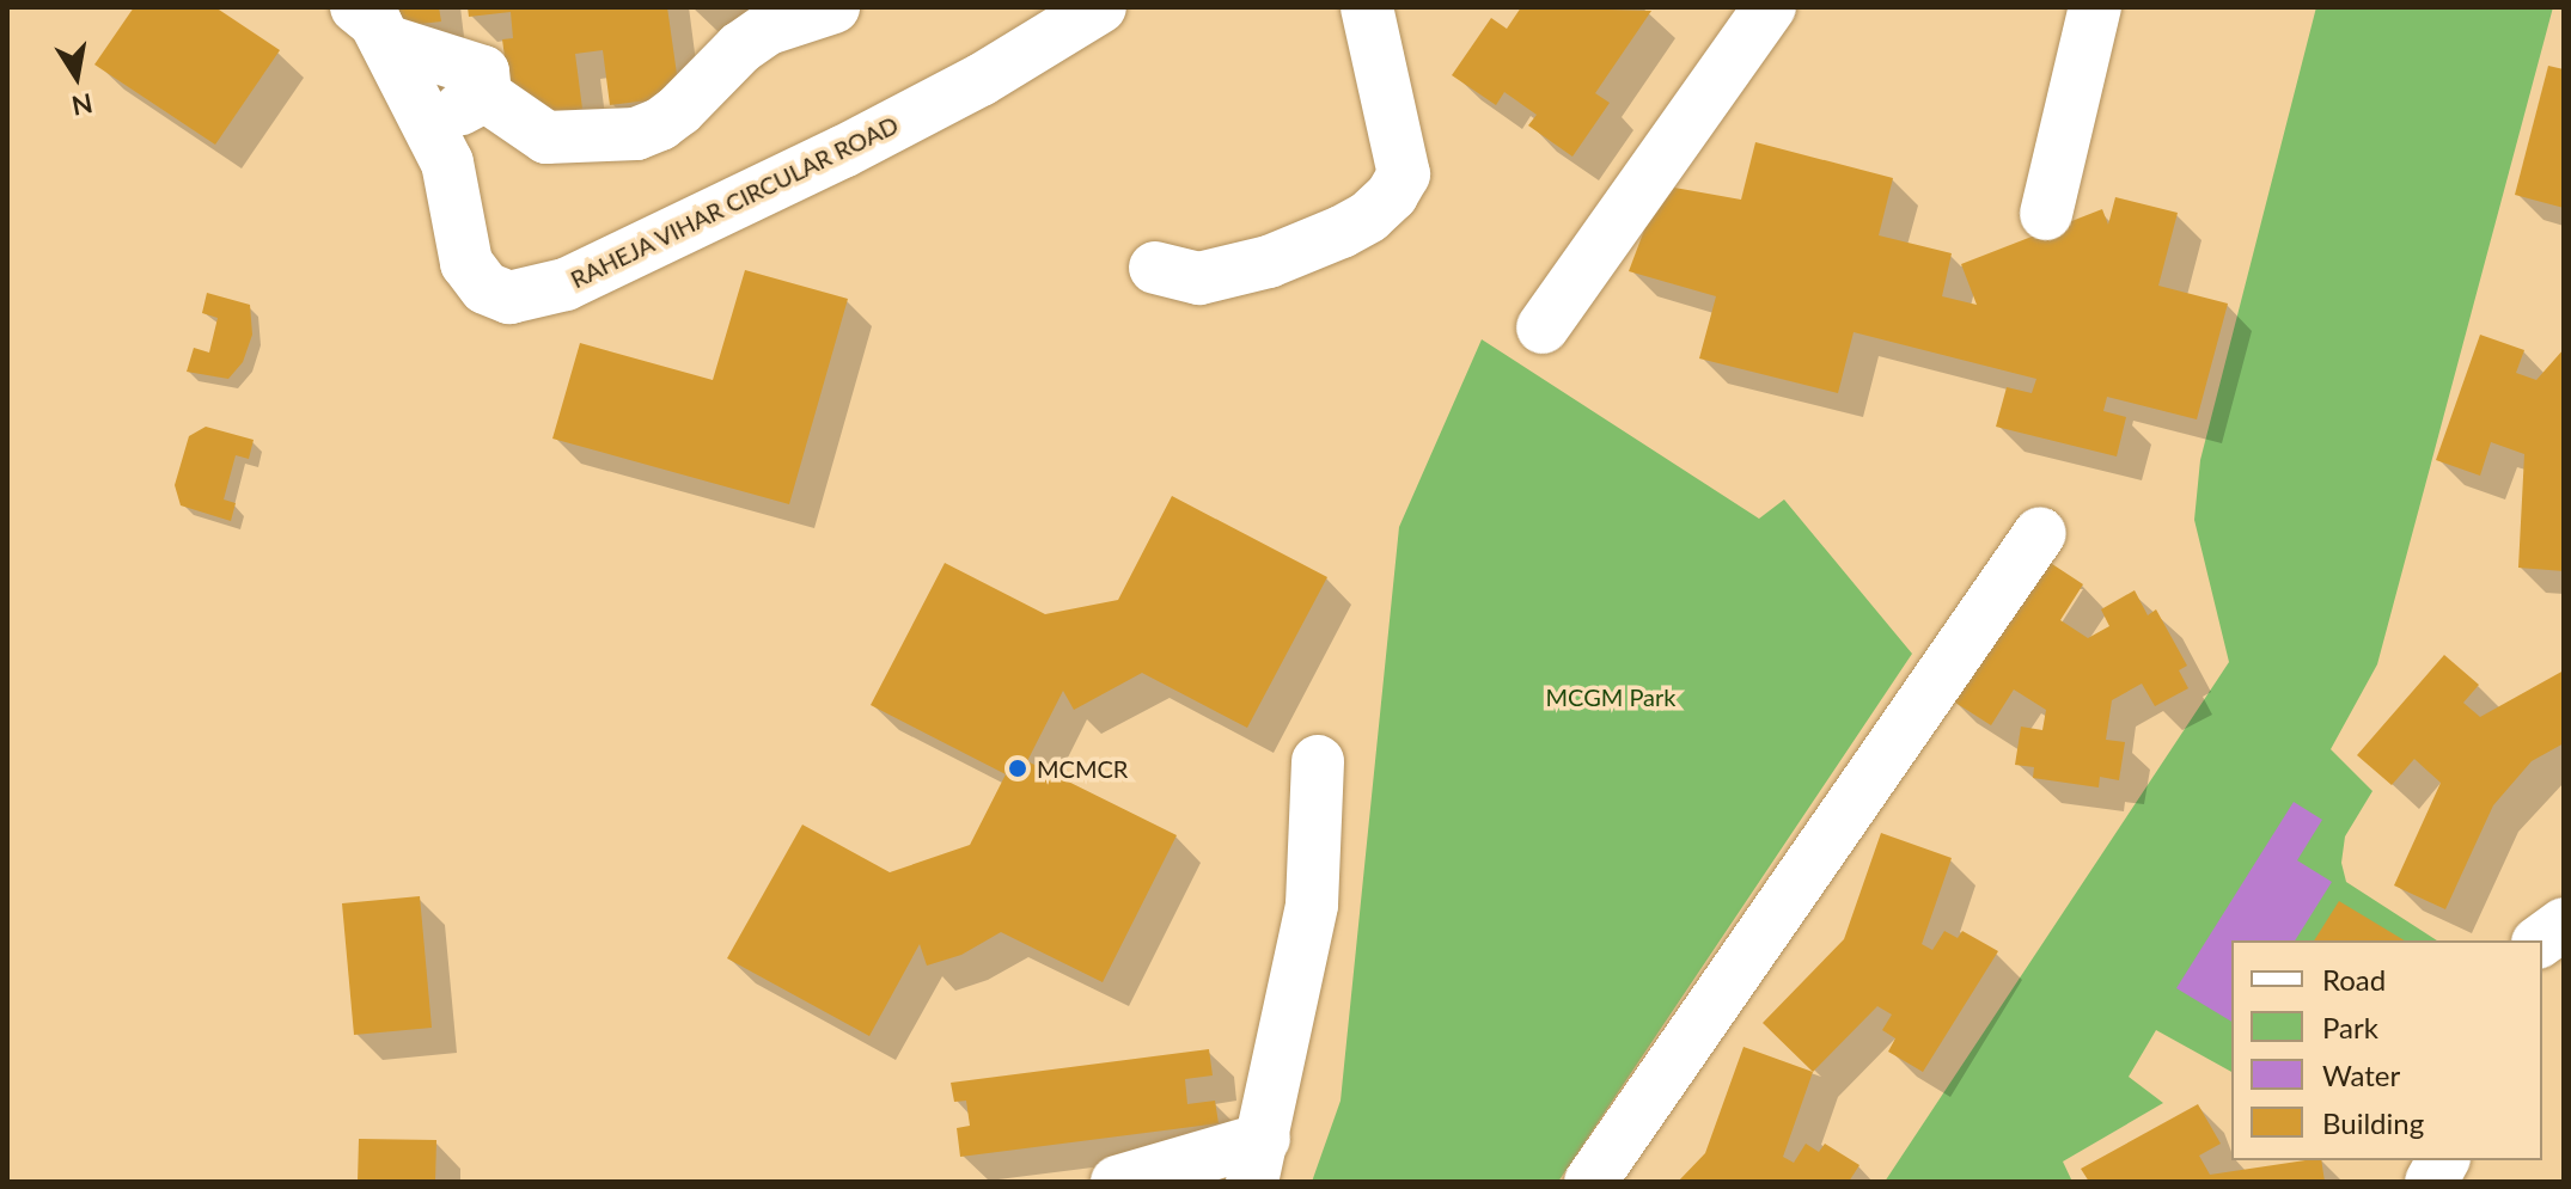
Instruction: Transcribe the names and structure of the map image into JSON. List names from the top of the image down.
{
  "streets": {
    "street": ["RAHEJA VIHAR CIRCULAR ROAD"]
  },
  "parks": ["MCGM Park"],
  "places": ["MCMCR"],
  "legend": [
    "Road",
    "Park",
    "Water",
    "Building"
  ],
  "north": "bottom"
}
